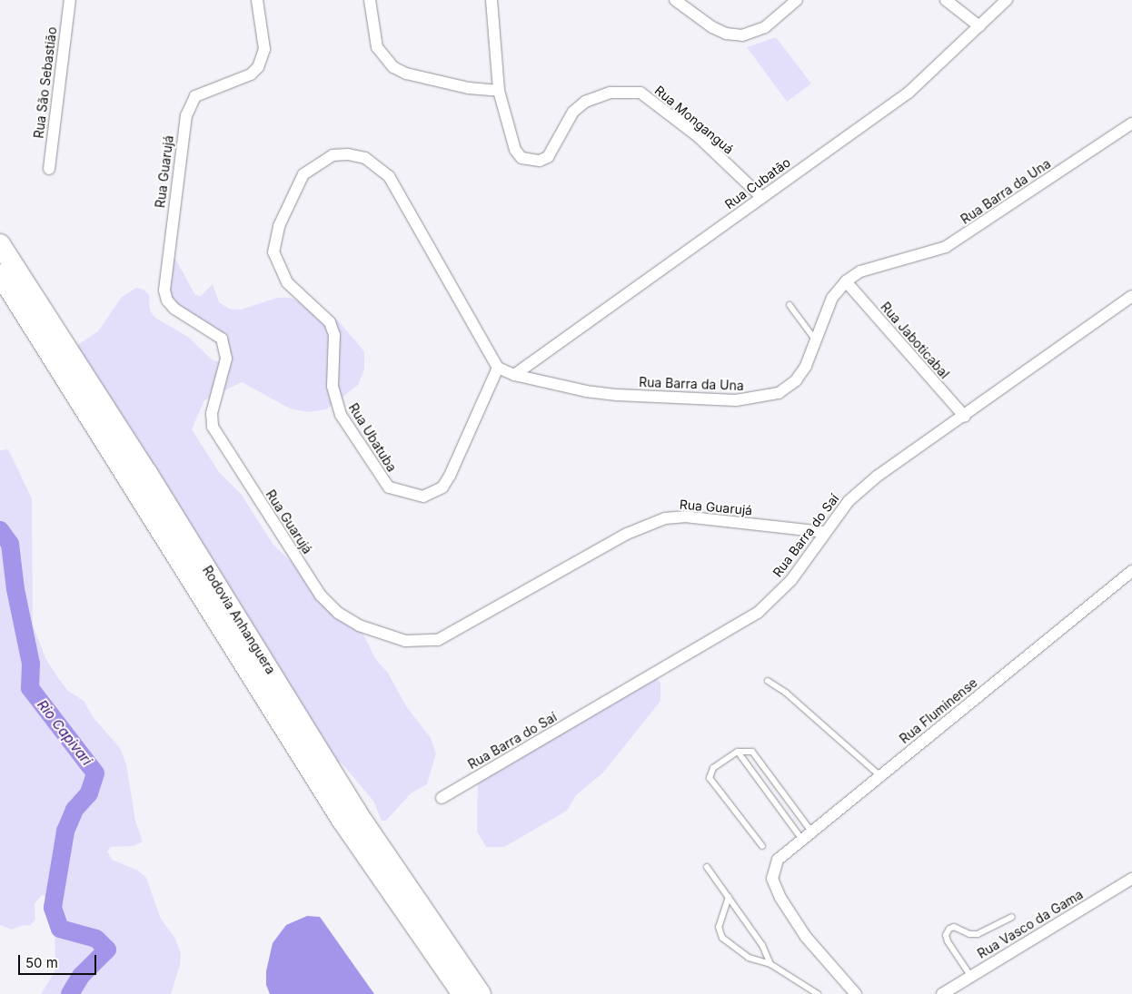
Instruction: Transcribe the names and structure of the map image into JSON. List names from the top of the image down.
{
  "streets": {
    "highway": ["Rodovia Anhanguera"],
    "street": [
      "Rua São Sebastião",
      "Rua Monganguá",
      "Rua Guarujá",
      "Rua Cubatão",
      "Rua Barra da Una",
      "Rua Jaboticabal",
      "Rua Ubatuba",
      "Rua Barra do Saí",
      "Rua Fluminense",
      "Rua Vasco da Gama"
    ]
  },
  "crossings": [
    ["Rua Monganguá", "Rua Cubatão"],
    ["Rua Guarujá", "Rua Barra do Saí"],
    ["Rua Cubatão", "Rua Barra da Una"],
    ["Rua Barra da Una", "Rua Jaboticabal"],
    ["Rua Barra da Una", "Rua Ubatuba"],
    ["Rua Jaboticabal", "Rua Barra do Saí"]
  ],
  "water": ["Rio Capivari"],
  "scale_bar": "50 m"
}
